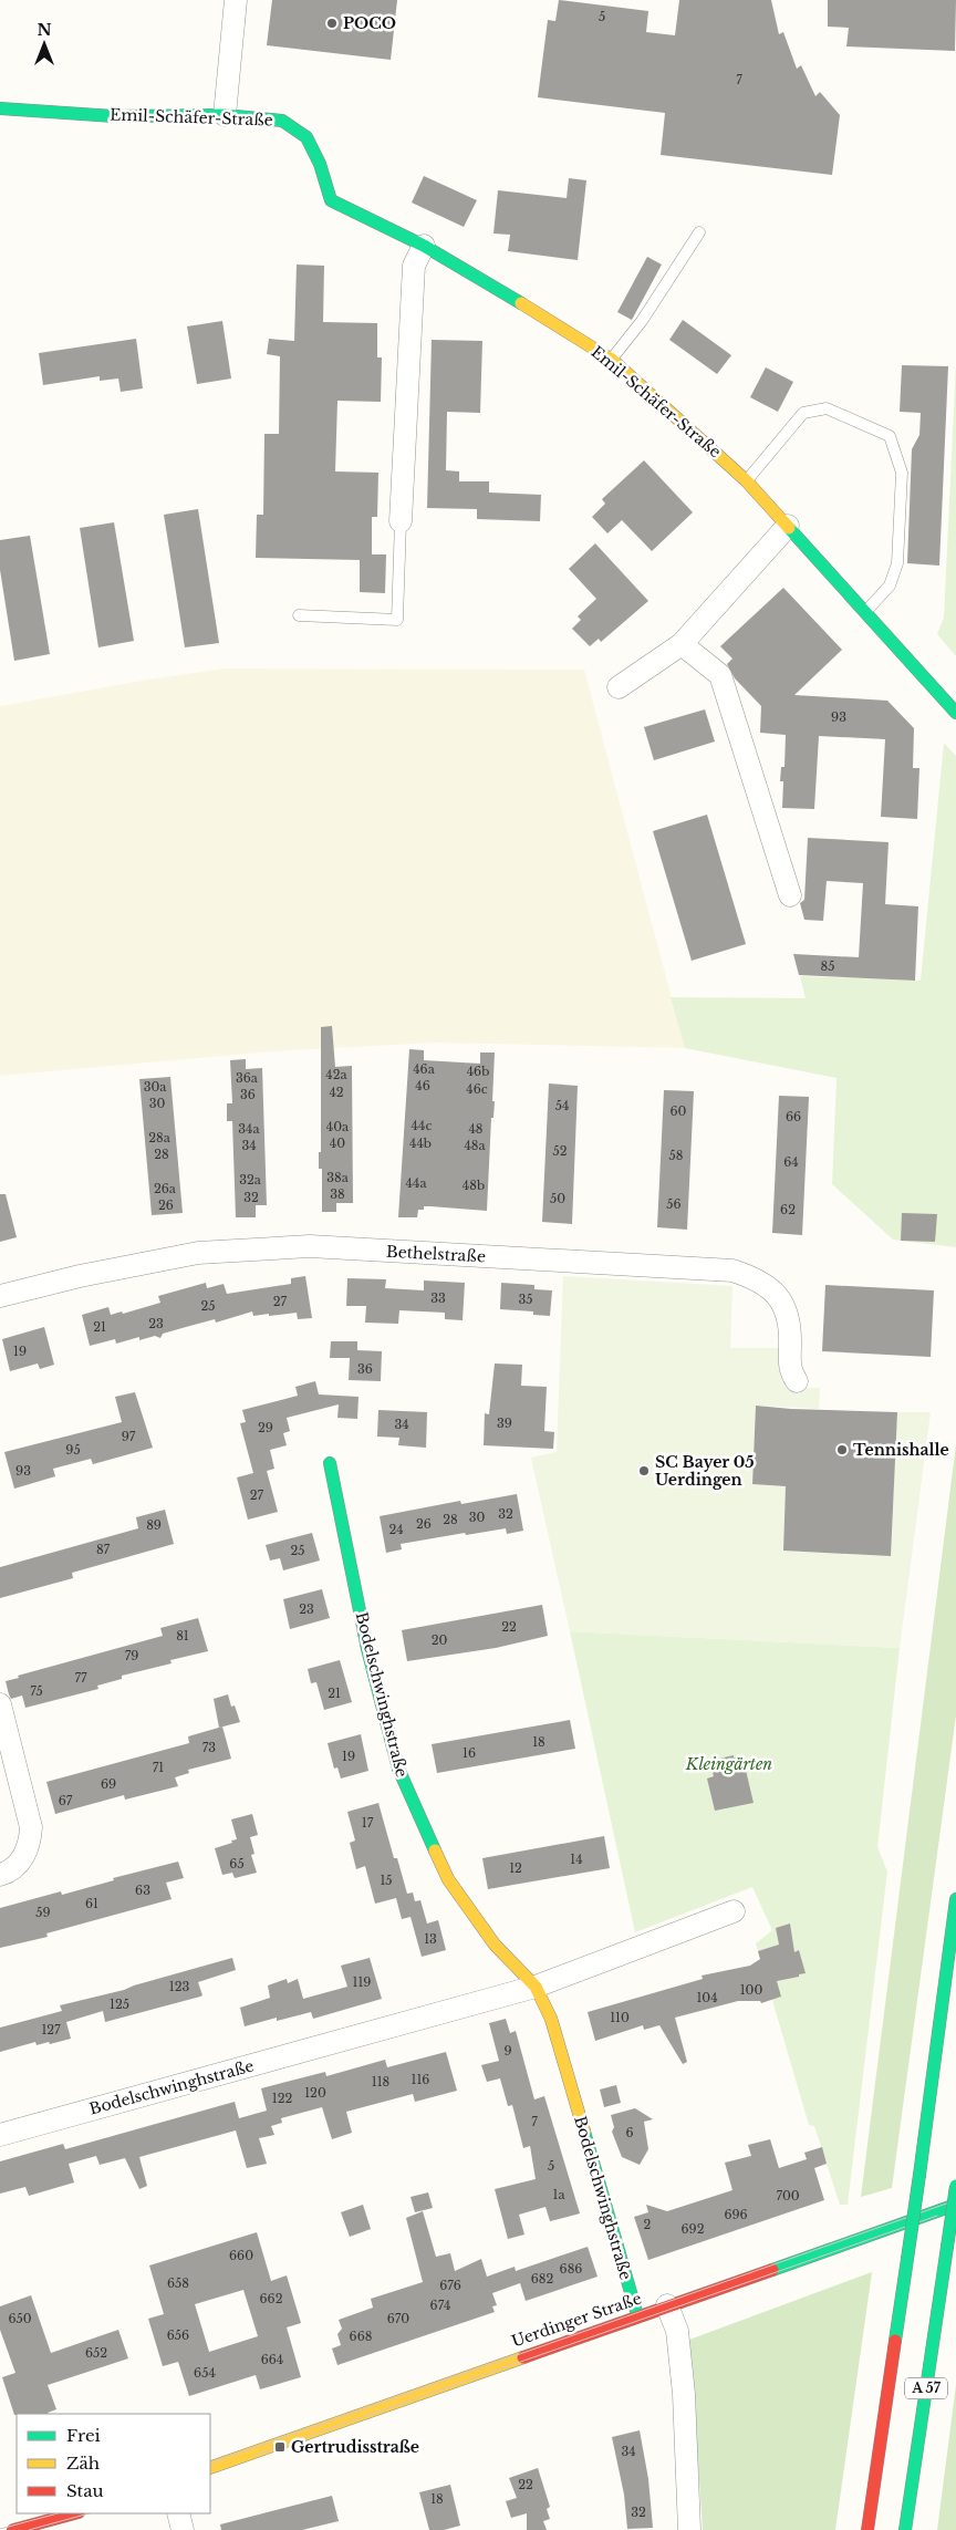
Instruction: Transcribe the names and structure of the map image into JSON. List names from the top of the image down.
{
  "streets": {
    "main road": [
      "Emil-Schäfer-Straße",
      "Bodelschwinghstraße",
      "Uerdinger Straße",
      "A 57"
    ],
    "street": ["Bethelstraße"]
  },
  "crossings": [
    ["Bodelschwinghstraße", "Uerdinger Straße"]
  ],
  "parks": ["Kleingärten"],
  "places": {
    "other": ["POCO", "Tennishalle", "SC Bayer 05 Uerdingen"],
    "transit": ["Gertrudisstraße"]
  },
  "house_numbers": [
    "5",
    "7",
    "93",
    "85",
    "46a",
    "46b",
    "42a",
    "36a",
    "46",
    "30a",
    "46c",
    "42",
    "36",
    "30",
    "54",
    "60",
    "66",
    "44c",
    "40a",
    "34a",
    "48",
    "28a",
    "40",
    "44b",
    "34",
    "48a",
    "52",
    "28",
    "58",
    "64",
    "38a",
    "32a",
    "44a",
    "48b",
    "26a",
    "38",
    "32",
    "50",
    "56",
    "26",
    "62",
    "33",
    "35",
    "27",
    "25",
    "23",
    "21",
    "19",
    "36",
    "39",
    "34",
    "29",
    "97",
    "95",
    "93",
    "27",
    "32",
    "30",
    "28",
    "26",
    "89",
    "24",
    "87",
    "25",
    "23",
    "22",
    "81",
    "20",
    "79",
    "77",
    "75",
    "21",
    "18",
    "73",
    "16",
    "19",
    "71",
    "69",
    "67",
    "17",
    "14",
    "65",
    "12",
    "15",
    "63",
    "61",
    "59",
    "13",
    "119",
    "123",
    "100",
    "104",
    "125",
    "110",
    "127",
    "9",
    "116",
    "118",
    "120",
    "122",
    "7",
    "6",
    "5",
    "1a",
    "700",
    "696",
    "2",
    "692",
    "660",
    "686",
    "682",
    "658",
    "676",
    "662",
    "674",
    "650",
    "670",
    "656",
    "668",
    "652",
    "664",
    "654",
    "34",
    "22",
    "18",
    "32"
  ],
  "legend": ["Frei", "Zäh", "Stau"],
  "north": "top"
}
